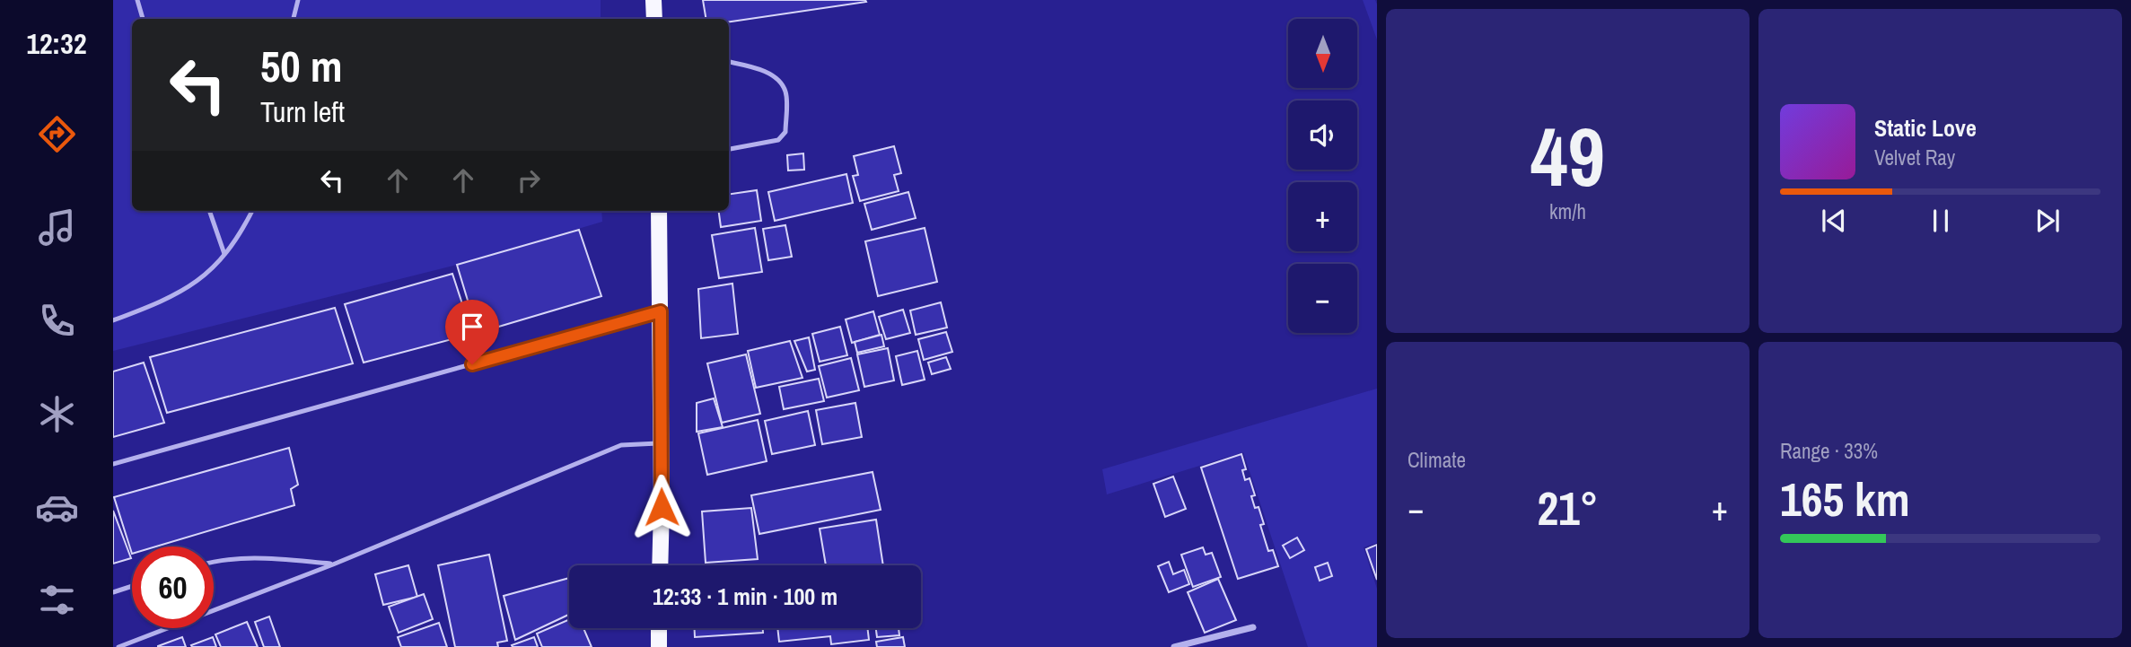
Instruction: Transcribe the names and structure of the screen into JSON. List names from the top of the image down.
{
  "north": "bottom",
  "page": {
    "tabs": "12:32",
    "tile": [
      ["49", "km/h"],
      "Climate",
      ["Range · 33%", "165 km"]
    ],
    "map_buttons": ["+", "−"],
    "turn": ["50 m", "Turn left"],
    "song": ["Static Love", "Velvet Ray"],
    "heat": ["−", "21°", "+"],
    "limit": "60",
    "trip": "12:33 · 1 min · 100 m"
  }
}
